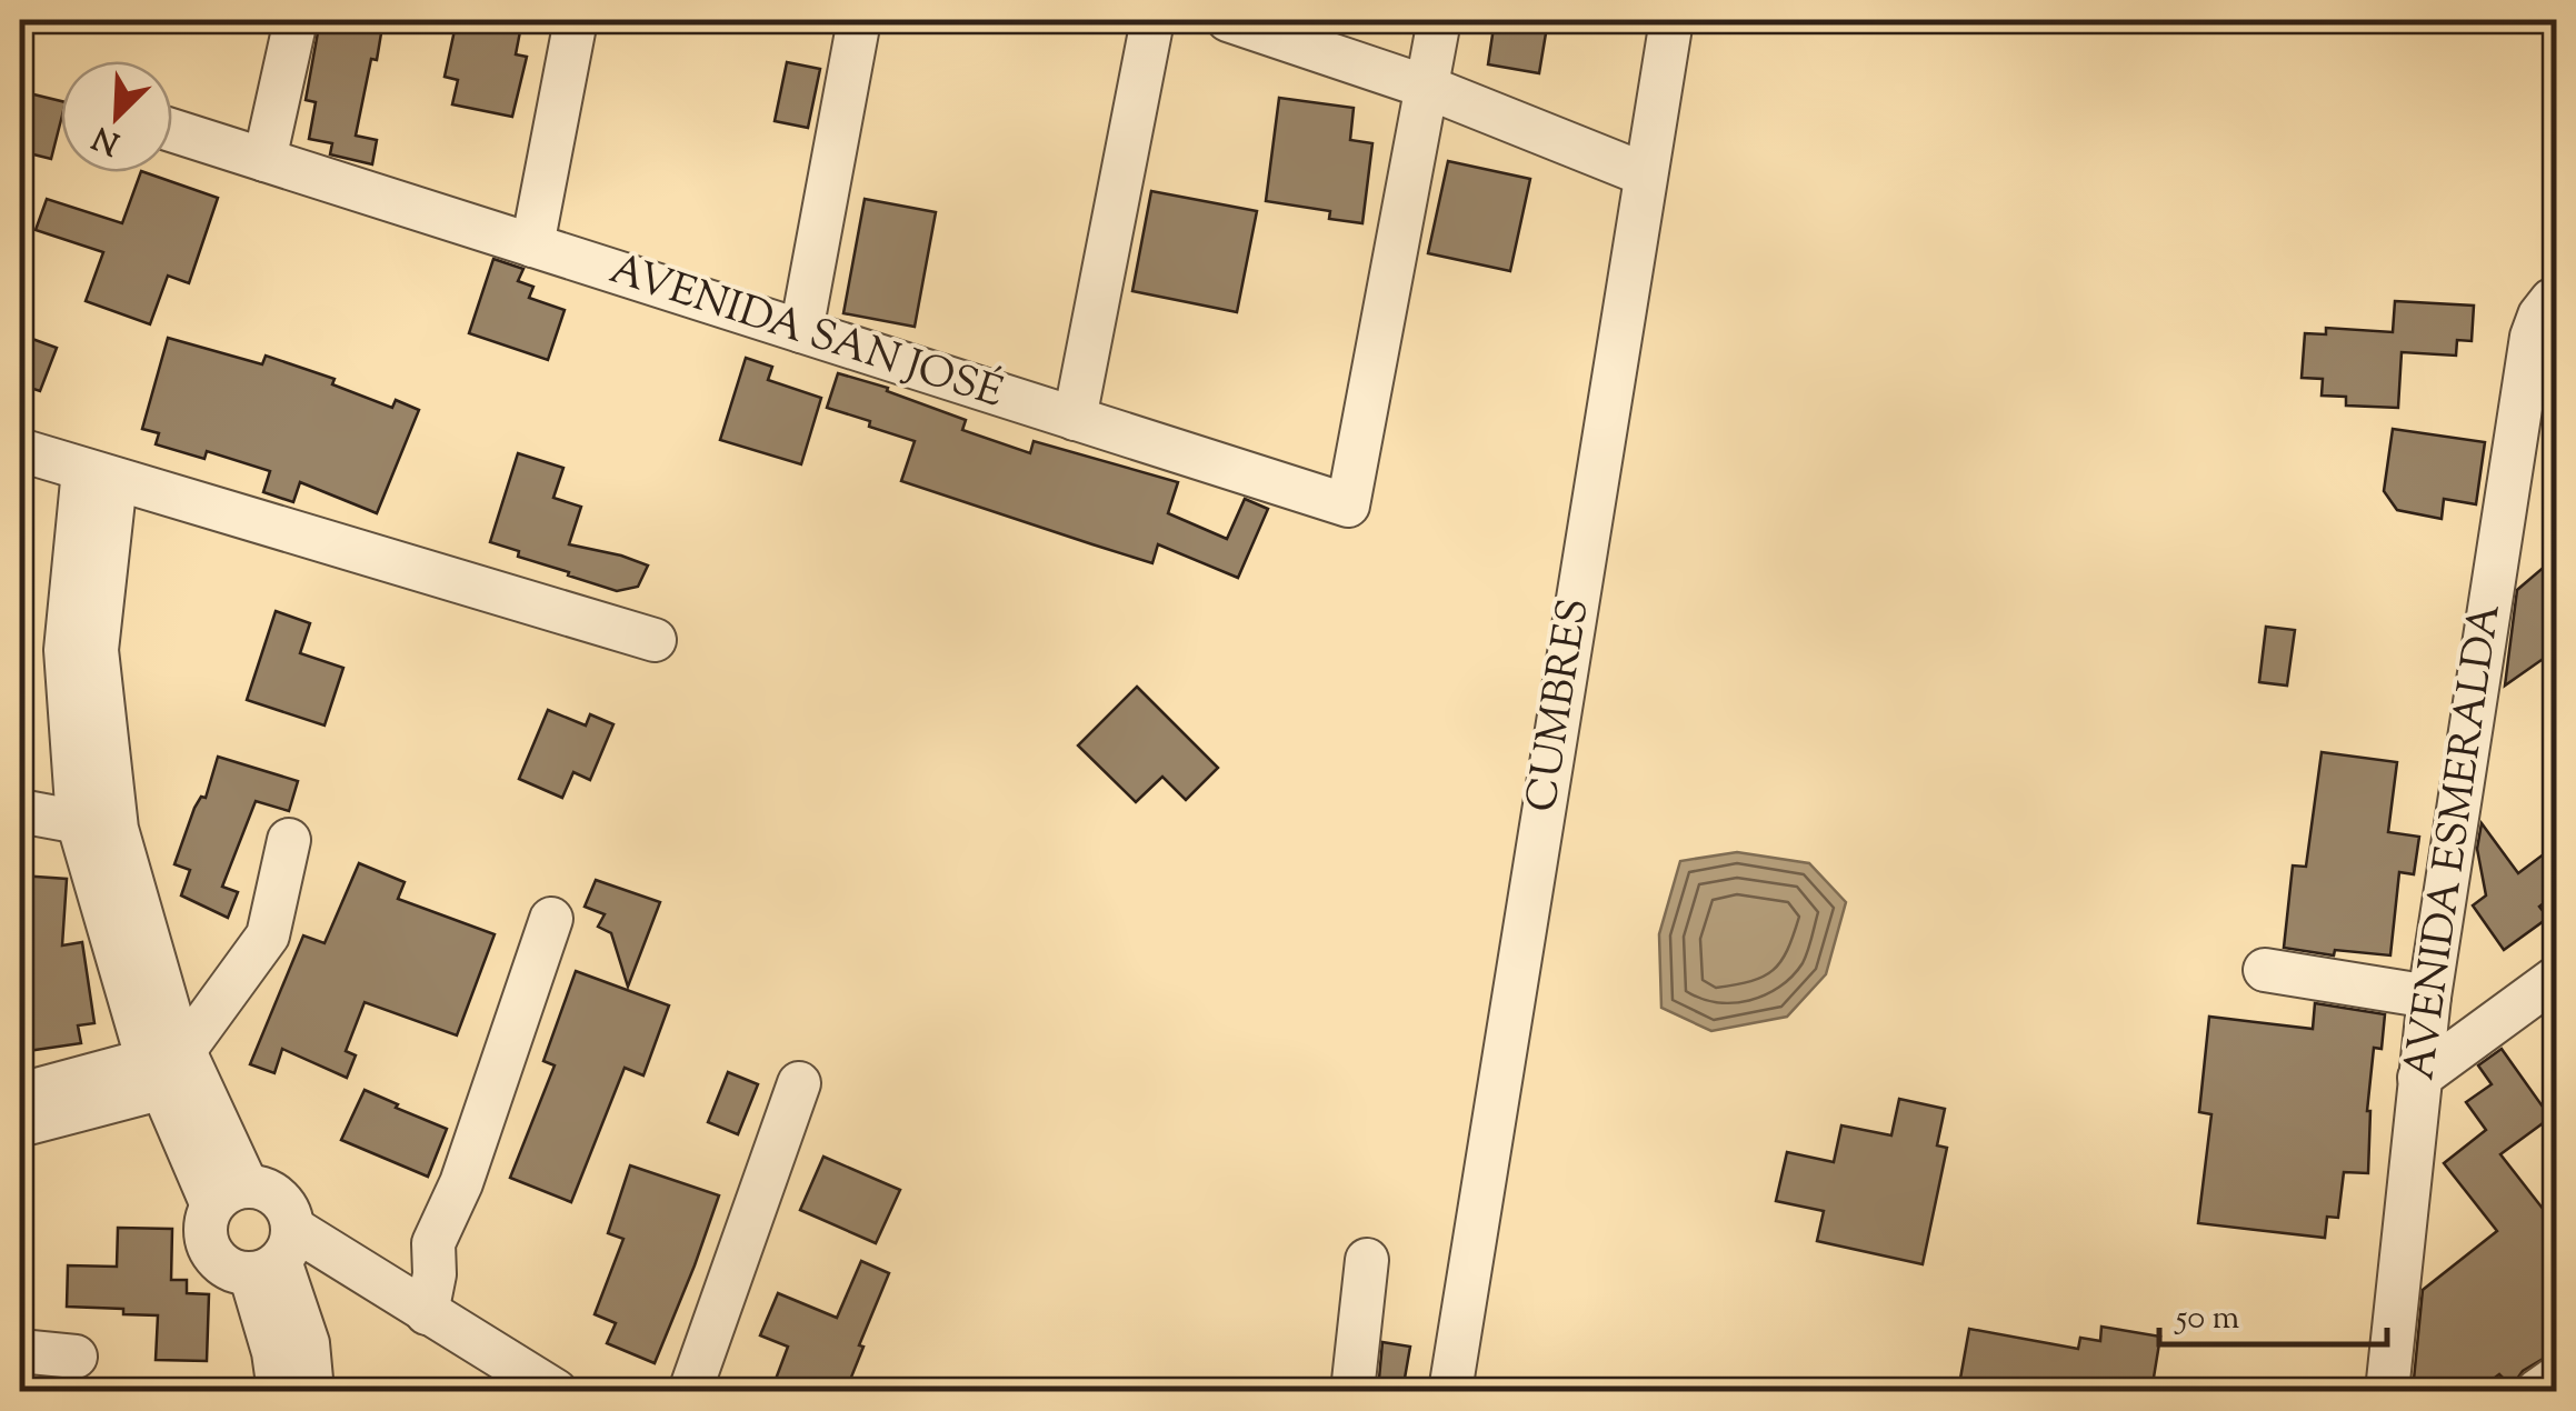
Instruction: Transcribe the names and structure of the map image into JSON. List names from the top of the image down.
{
  "streets": {
    "street": ["AVENIDA SAN JOSÉ", "CUMBRES", "AVENIDA ESMERALDA"]
  },
  "scale_bar": "50 m",
  "north": "bottom left"
}
